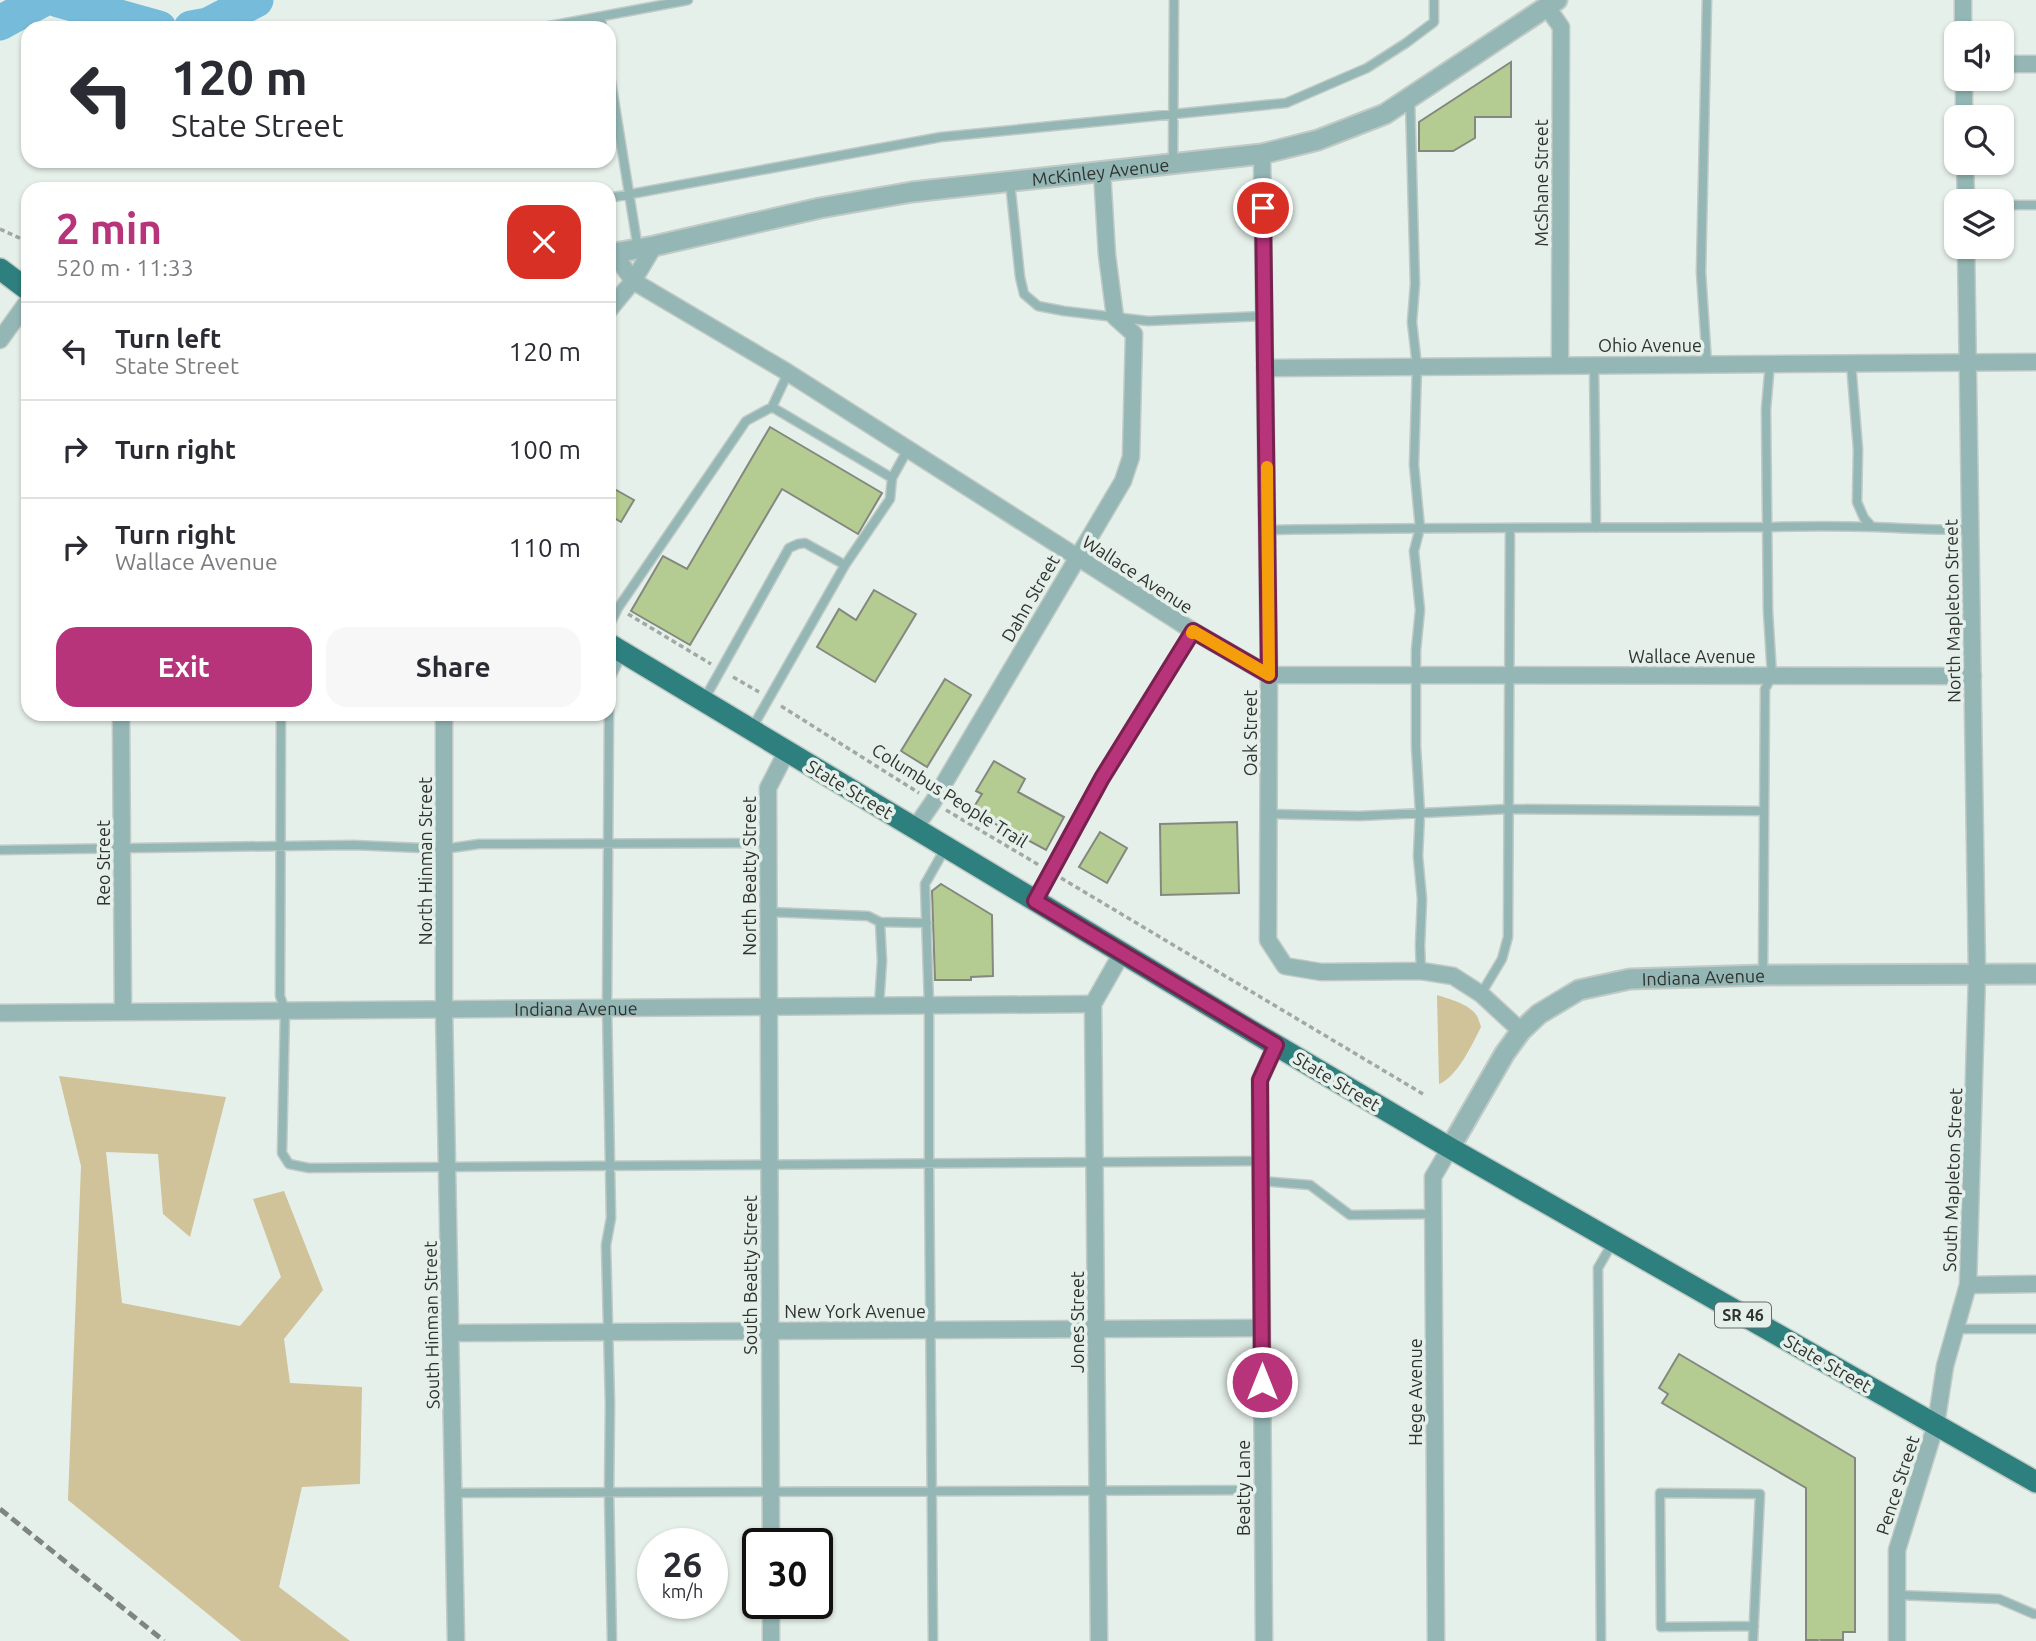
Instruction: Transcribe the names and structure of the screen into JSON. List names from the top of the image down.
{
  "streets": {
    "highway": ["State Street", "SR 46"],
    "street": [
      "McKinley Avenue",
      "McShane Street",
      "Ohio Avenue",
      "Wallace Avenue",
      "Dahn Street",
      "North Mapleton Street",
      "Oak Street",
      "North Hinman Street",
      "Reo Street",
      "North Beatty Street",
      "Indiana Avenue",
      "South Mapleton Street",
      "South Beatty Street",
      "New York Avenue",
      "Jones Street",
      "South Hinman Street",
      "Hege Avenue",
      "Pence Street",
      "Beatty Lane"
    ],
    "path": ["Columbus People Trail"]
  },
  "crossings": [
    ["McKinley Avenue", "McShane Street"],
    ["McKinley Avenue", "Dahn Street"],
    ["McKinley Avenue", "Oak Street"],
    ["McShane Street", "Ohio Avenue"],
    ["Ohio Avenue", "North Mapleton Street"],
    ["Ohio Avenue", "Oak Street"],
    ["Wallace Avenue", "Dahn Street"],
    ["Wallace Avenue", "North Mapleton Street"],
    ["Wallace Avenue", "Oak Street"],
    ["Dahn Street", "State Street"],
    ["Dahn Street", "Columbus People Trail"],
    ["North Mapleton Street", "Indiana Avenue"],
    ["North Mapleton Street", "South Mapleton Street"],
    ["Oak Street", "Indiana Avenue"],
    ["State Street", "North Beatty Street"],
    ["State Street", "Indiana Avenue"],
    ["State Street", "South Mapleton Street"],
    ["State Street", "Hege Avenue"],
    ["State Street", "Pence Street"],
    ["State Street", "Beatty Lane"],
    ["North Hinman Street", "Indiana Avenue"],
    ["North Hinman Street", "South Hinman Street"],
    ["Reo Street", "Indiana Avenue"],
    ["North Beatty Street", "Indiana Avenue"],
    ["North Beatty Street", "South Beatty Street"],
    ["Indiana Avenue", "South Mapleton Street"],
    ["Indiana Avenue", "South Beatty Street"],
    ["Indiana Avenue", "Jones Street"],
    ["Indiana Avenue", "South Hinman Street"],
    ["Indiana Avenue", "Hege Avenue"],
    ["South Mapleton Street", "Pence Street"],
    ["South Beatty Street", "New York Avenue"],
    ["New York Avenue", "Jones Street"],
    ["New York Avenue", "South Hinman Street"],
    ["New York Avenue", "Beatty Lane"]
  ],
  "page": {
    "turn": ["120 m", "State Street"],
    "heading": ["2 min", "520 m · 11:33"],
    "list": [
      {
        "name": "Turn left",
        "note": "State Street",
        "value": "120 m"
      },
      {
        "name": "Turn right",
        "value": "100 m"
      },
      {
        "name": "Turn right",
        "note": "Wallace Avenue",
        "value": "110 m"
      }
    ],
    "buttons": ["Exit", "Share"],
    "speed": "26 km/h",
    "limit": "30"
  }
}
